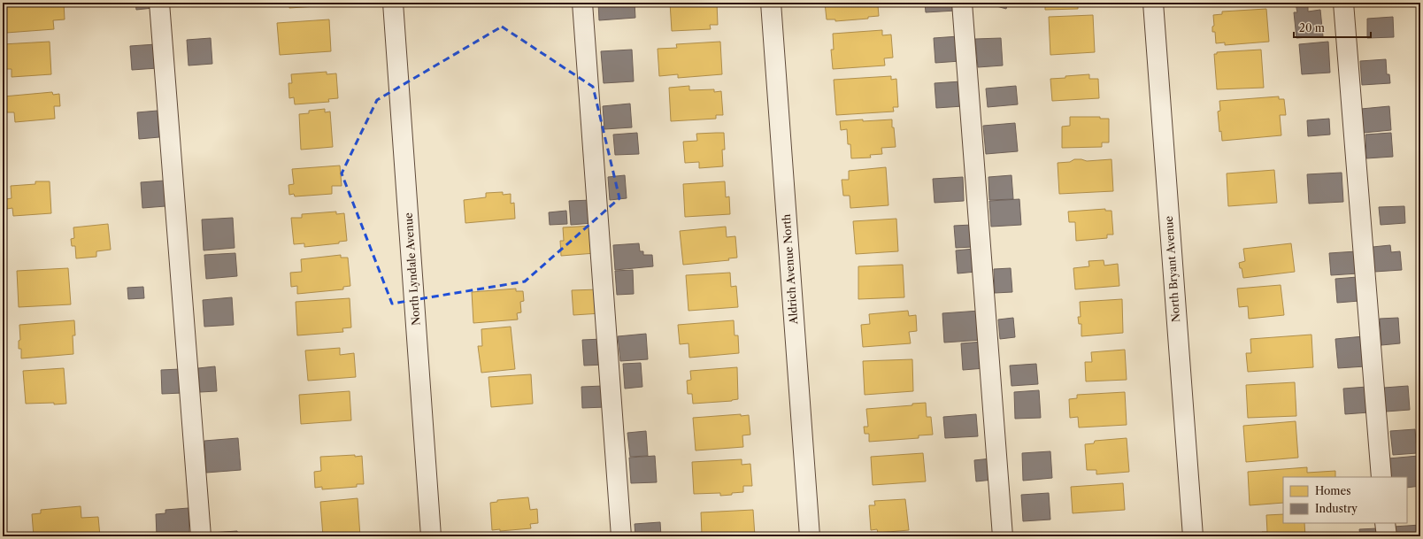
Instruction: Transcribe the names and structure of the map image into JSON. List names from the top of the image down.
{
  "streets": {
    "street": ["North Lyndale Avenue", "Aldrich Avenue North", "North Bryant Avenue"]
  },
  "legend": ["Homes", "Industry"],
  "scale_bar": "20 m"
}
